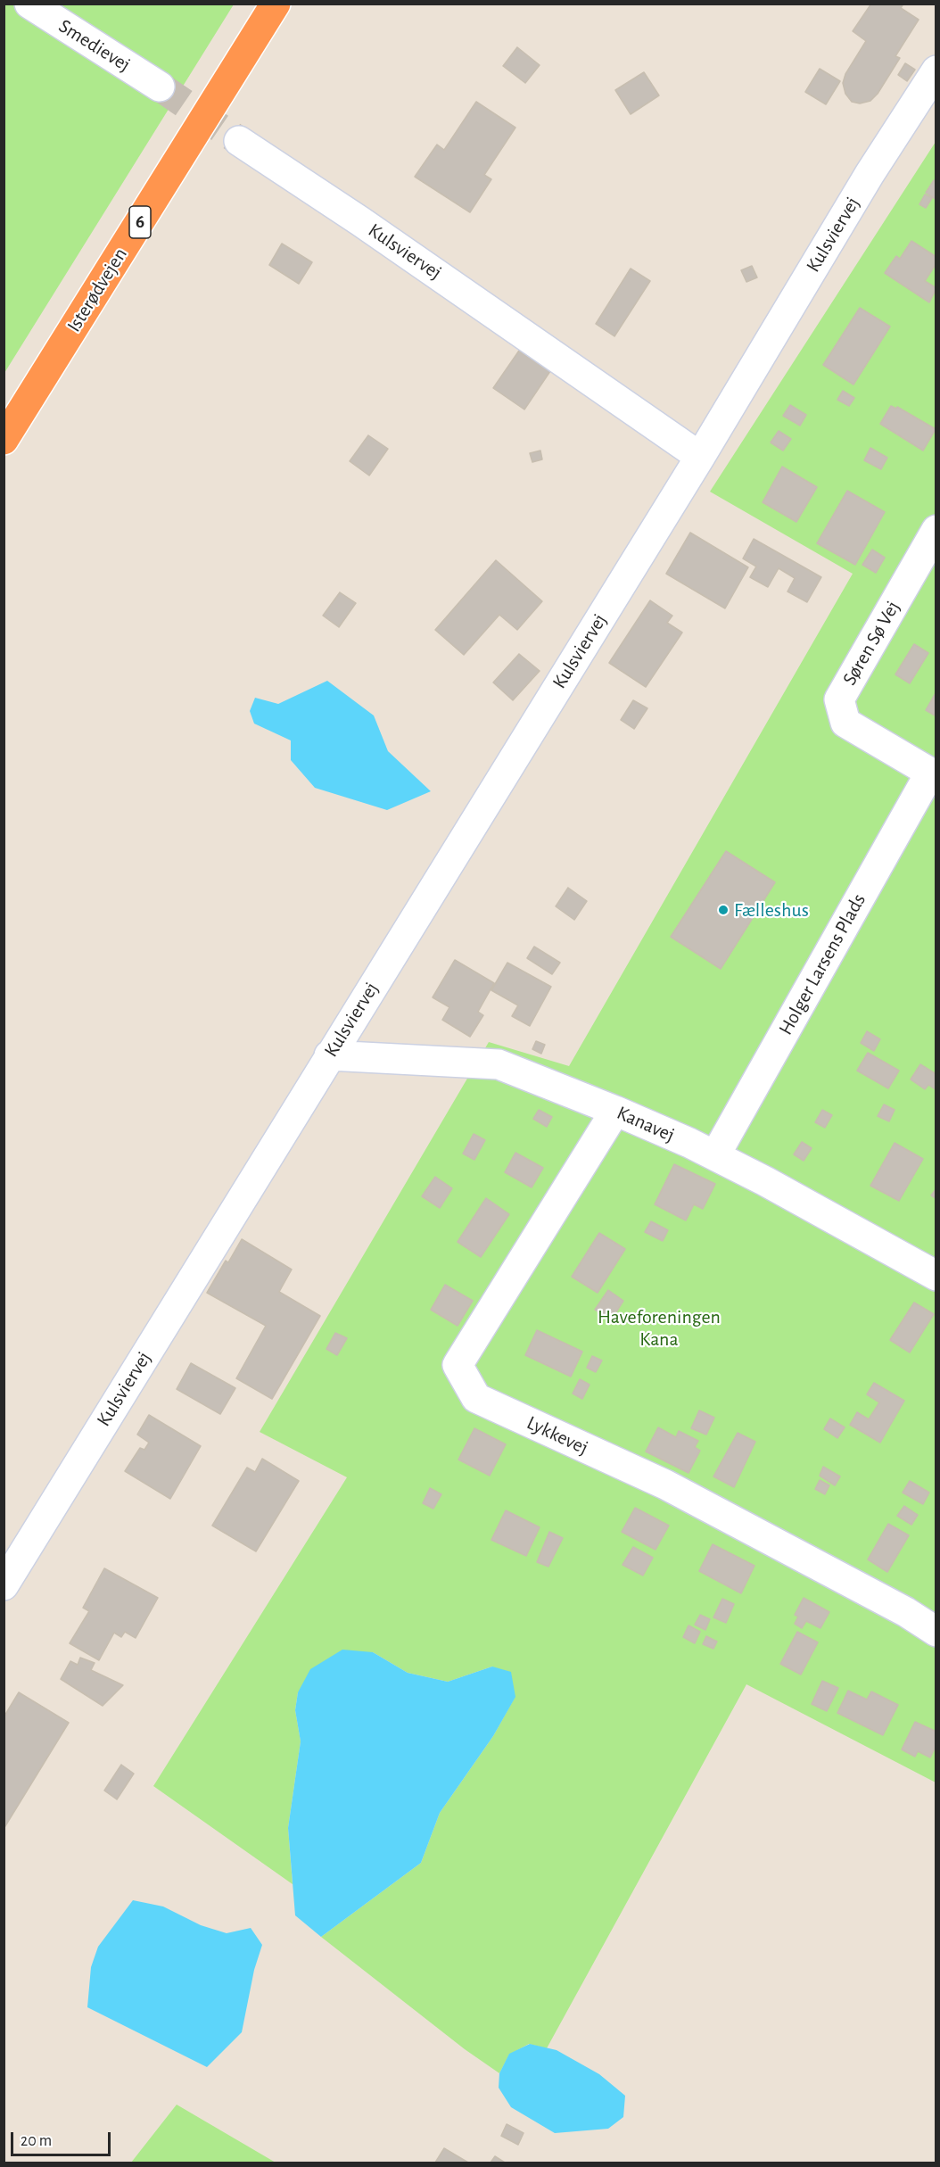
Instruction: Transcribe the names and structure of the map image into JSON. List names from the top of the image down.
{
  "streets": {
    "highway": ["6", "Isterødvejen"],
    "street": [
      "Smedievej",
      "Kulsviervej",
      "Søren Sø Vej",
      "Holger Larsens Plads",
      "Kanavej",
      "Lykkevej"
    ]
  },
  "crossings": [
    ["Kulsviervej", "Kanavej"],
    ["Søren Sø Vej", "Holger Larsens Plads"],
    ["Holger Larsens Plads", "Kanavej"],
    ["Kanavej", "Lykkevej"]
  ],
  "parks": ["Haveforeningen Kana"],
  "places": ["Fælleshus"],
  "scale_bar": "20 m"
}
